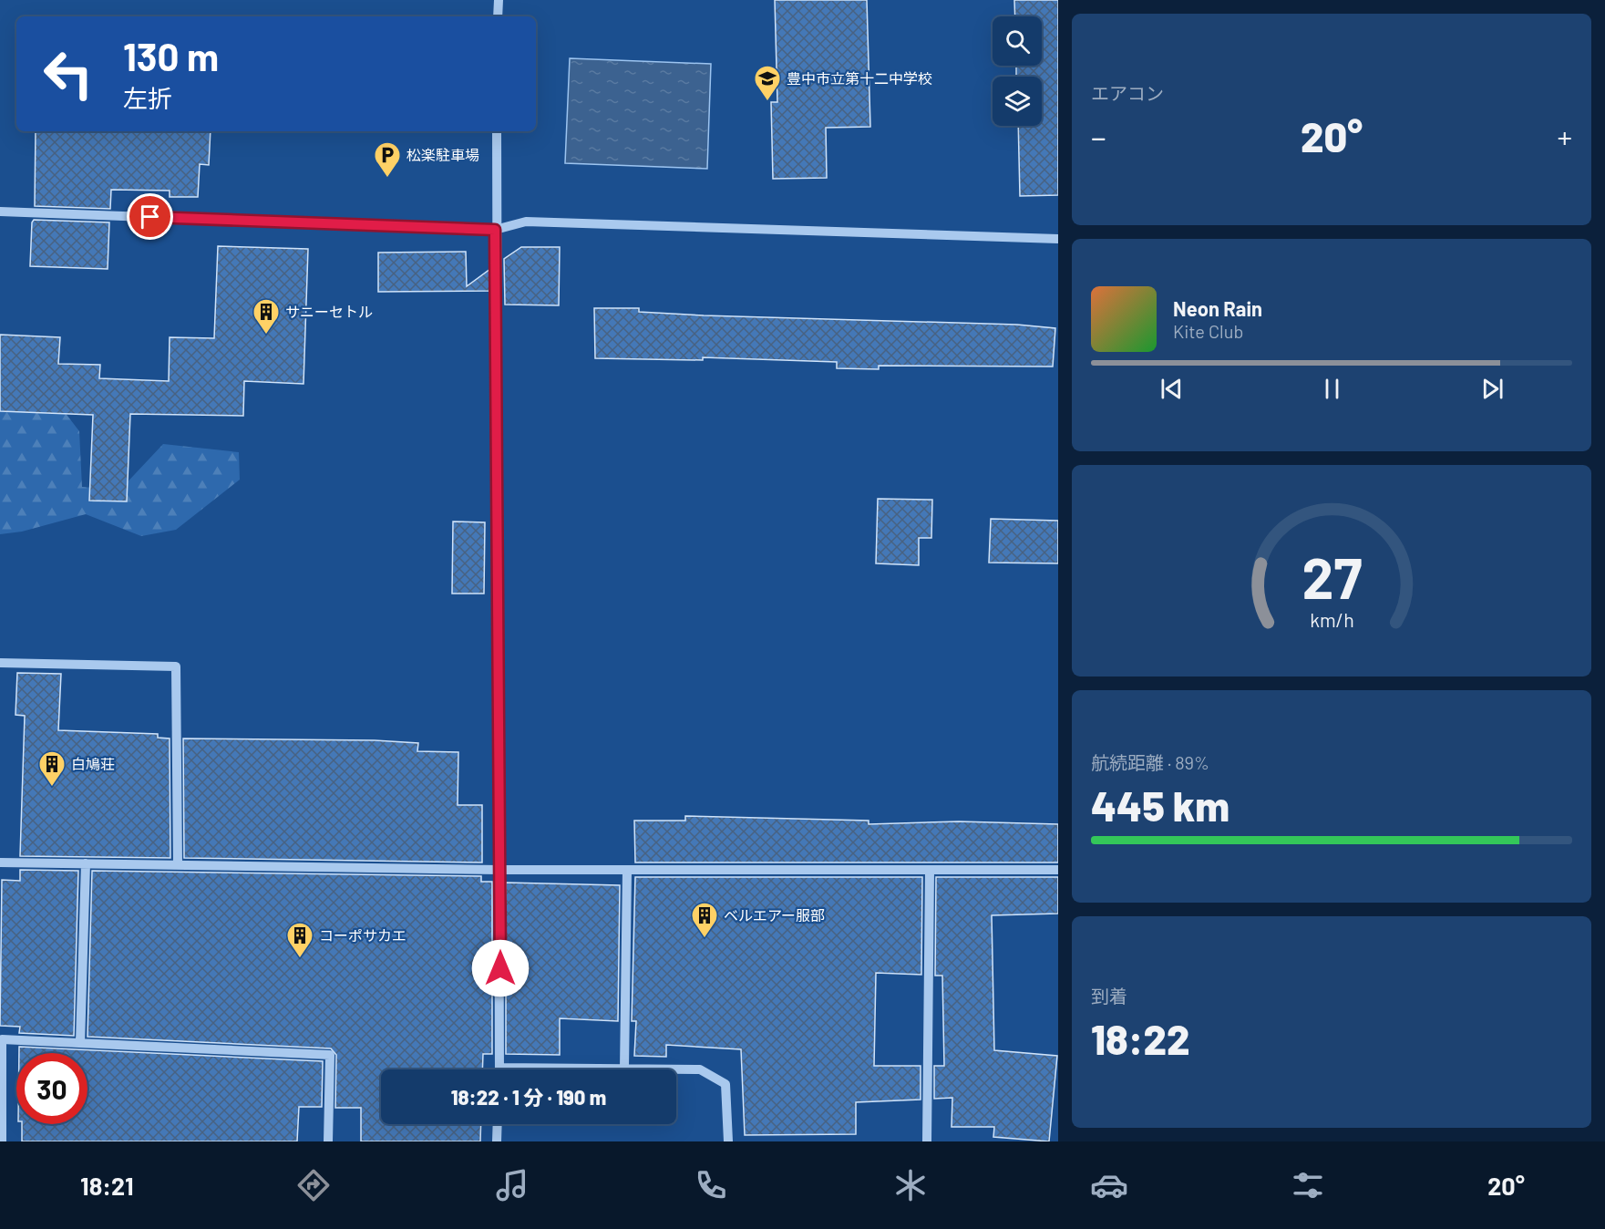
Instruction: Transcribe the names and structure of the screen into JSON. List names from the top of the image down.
{
  "places": {
    "school or university": ["豊中市立第十二中学校"],
    "parking": ["松楽駐車場"],
    "building": [
      "サニーセトル",
      "白鳩荘",
      "ベルエアー服部",
      "コーポサカエ"
    ]
  },
  "page": {
    "tile": [
      "エアコン",
      ["航続距離 · 89%", "445 km"],
      ["到着", "18:22"]
    ],
    "turn": ["130 m", "左折"],
    "heat": ["−", "20°", "+"],
    "song": ["Neon Rain", "Kite Club"],
    "limit": "30",
    "trip": "18:22 · 1 分 · 190 m",
    "tabs": ["18:21", "20°"],
    "gauge": ["27", "km/h"]
  }
}
